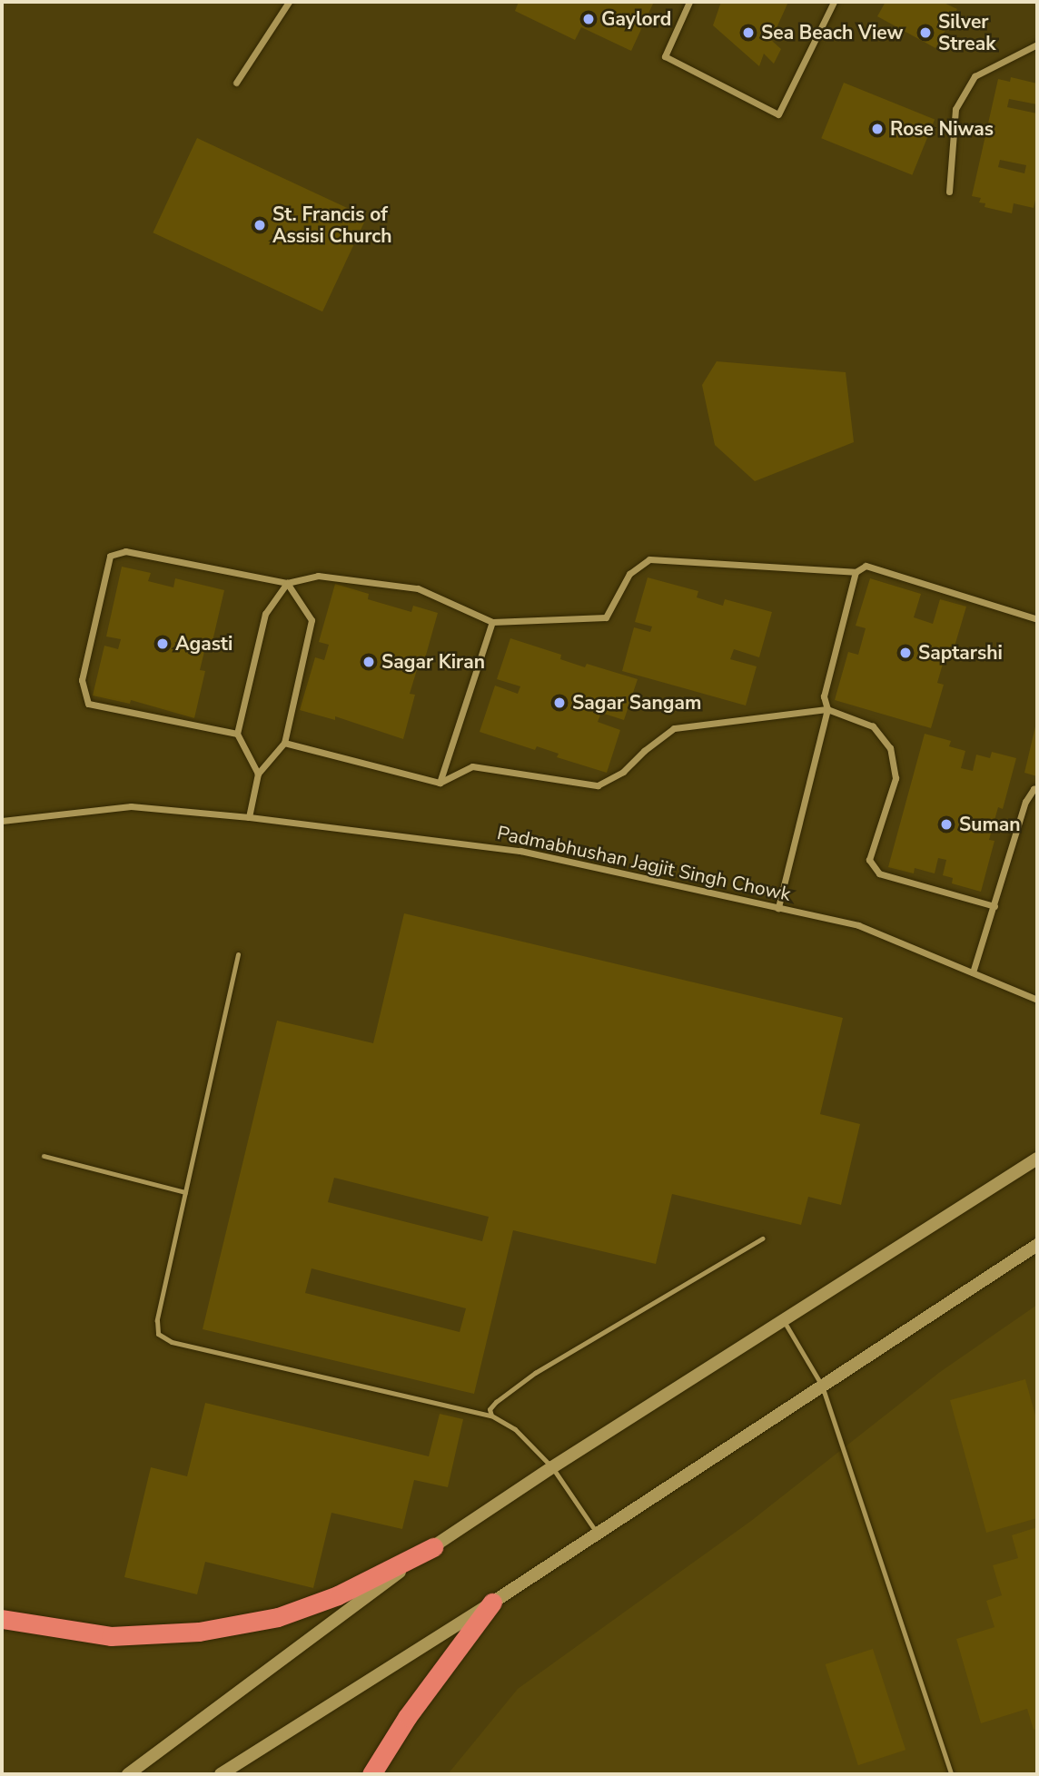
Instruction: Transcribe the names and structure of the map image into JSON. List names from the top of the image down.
{
  "streets": {
    "street": ["Padmabhushan Jagjit Singh Chowk"]
  },
  "places": [
    "Gaylord",
    "Sea Beach View",
    "Silver Streak",
    "Rose Niwas",
    "St. Francis of Assisi Church",
    "Agasti",
    "Saptarshi",
    "Sagar Kiran",
    "Sagar Sangam",
    "Suman"
  ]
}
